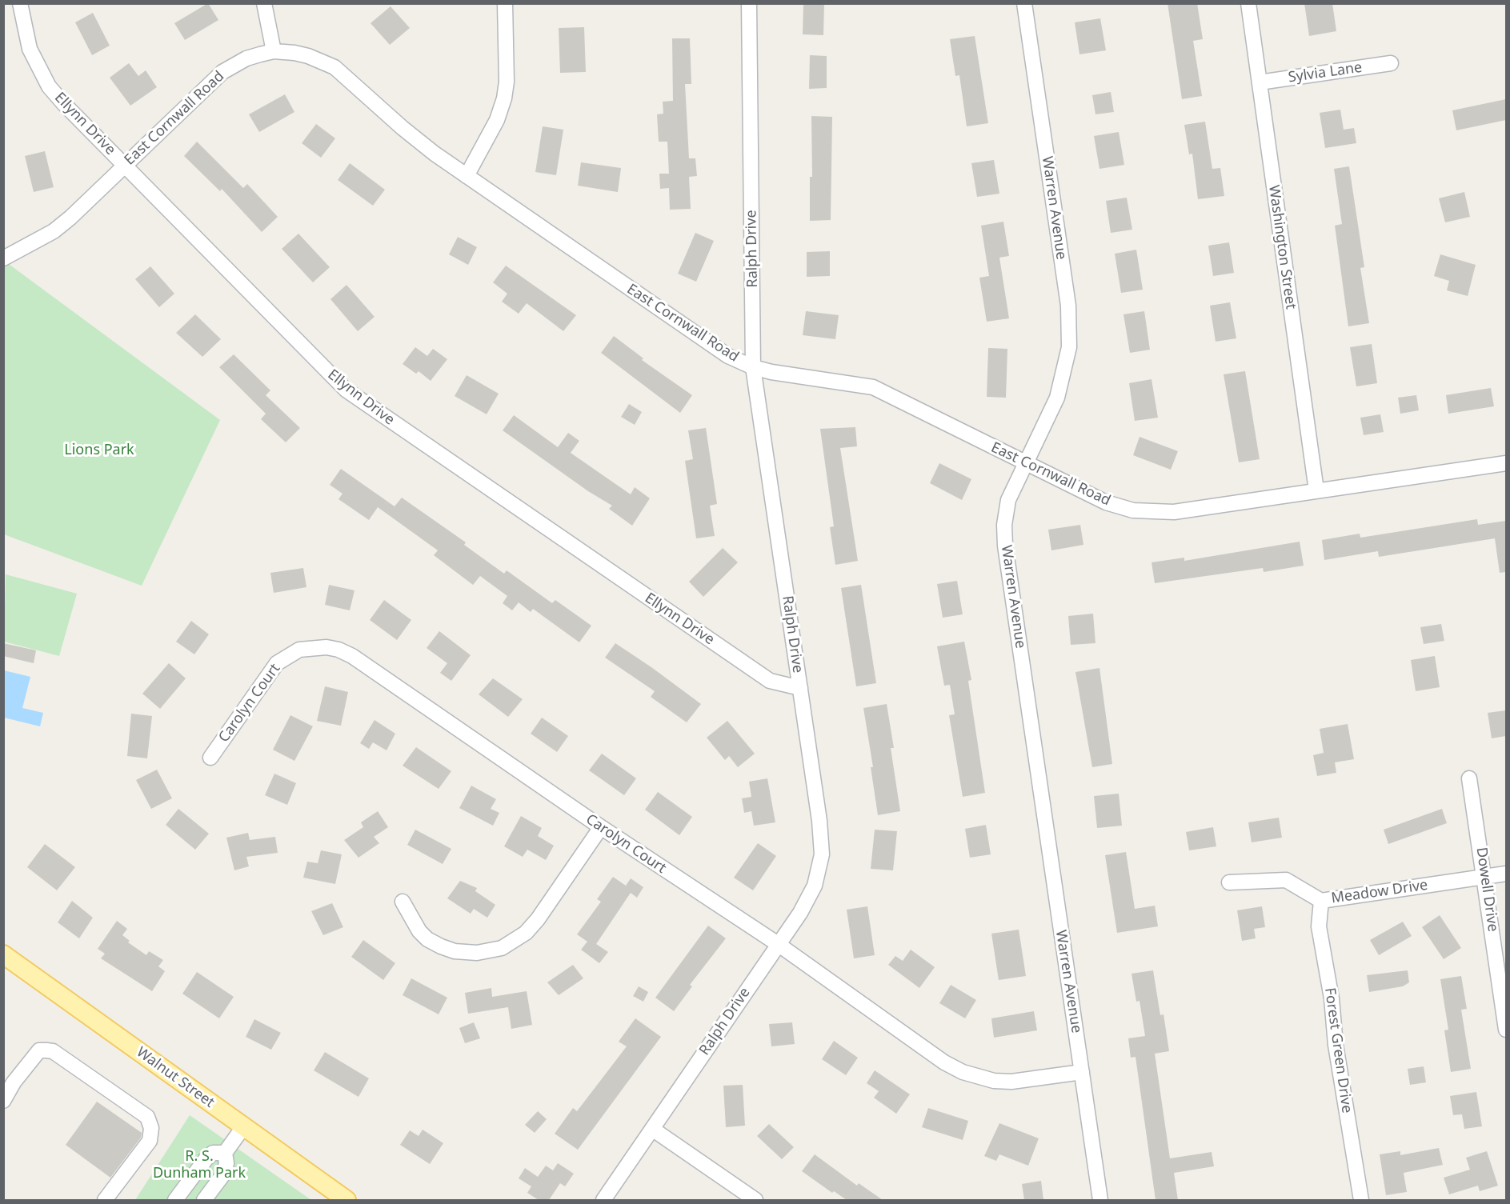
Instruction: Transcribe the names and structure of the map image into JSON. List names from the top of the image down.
{
  "streets": {
    "main road": ["Walnut Street"],
    "street": [
      "Sylvia Lane",
      "East Cornwall Road",
      "Ellynn Drive",
      "Warren Avenue",
      "Washington Street",
      "Ralph Drive",
      "Carolyn Court",
      "Dowell Drive",
      "Meadow Drive",
      "Forest Green Drive"
    ]
  },
  "crossings": [
    ["Sylvia Lane", "Washington Street"],
    ["East Cornwall Road", "Ellynn Drive"],
    ["East Cornwall Road", "Warren Avenue"],
    ["East Cornwall Road", "Washington Street"],
    ["East Cornwall Road", "Ralph Drive"],
    ["Ellynn Drive", "Ralph Drive"],
    ["Warren Avenue", "Carolyn Court"],
    ["Ralph Drive", "Carolyn Court"],
    ["Dowell Drive", "Meadow Drive"],
    ["Meadow Drive", "Forest Green Drive"]
  ],
  "parks": ["Lions Park", "R. S. Dunham Park"]
}
